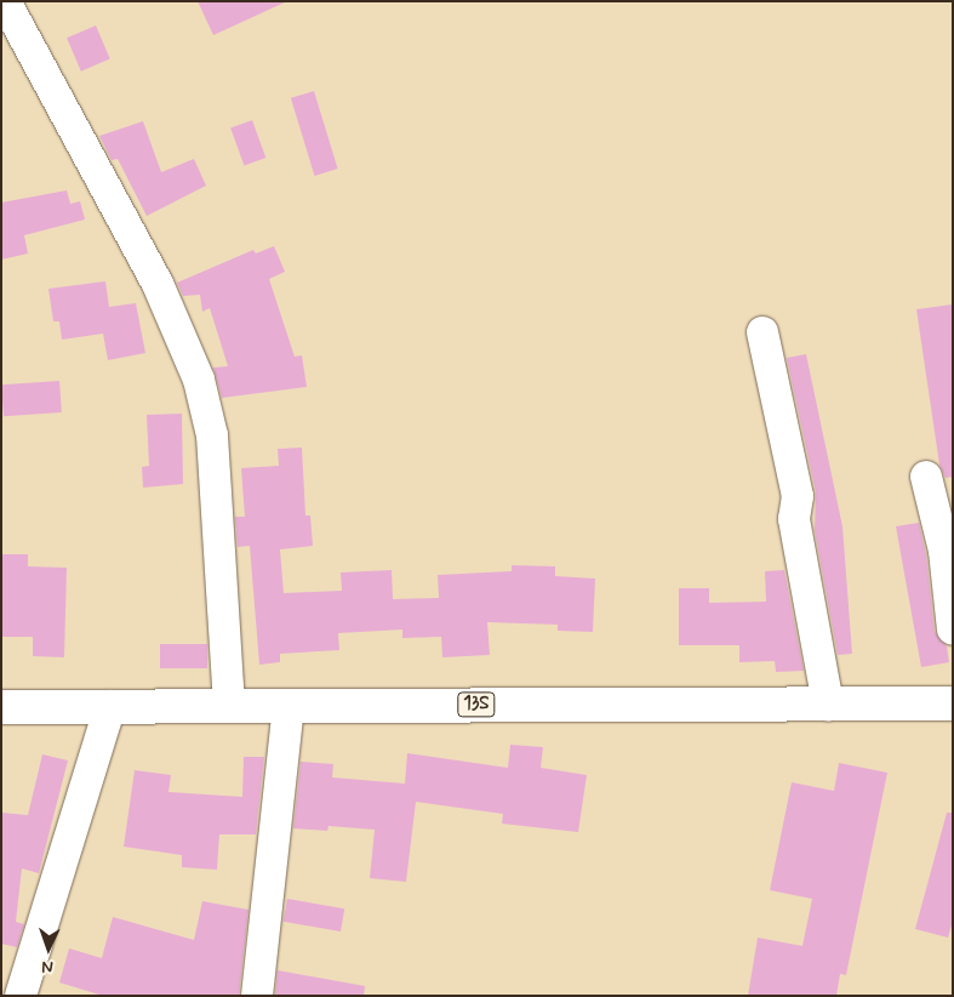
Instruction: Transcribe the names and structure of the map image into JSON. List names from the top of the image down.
{
  "streets": {
    "highway": ["13S"]
  },
  "north": "bottom"
}
